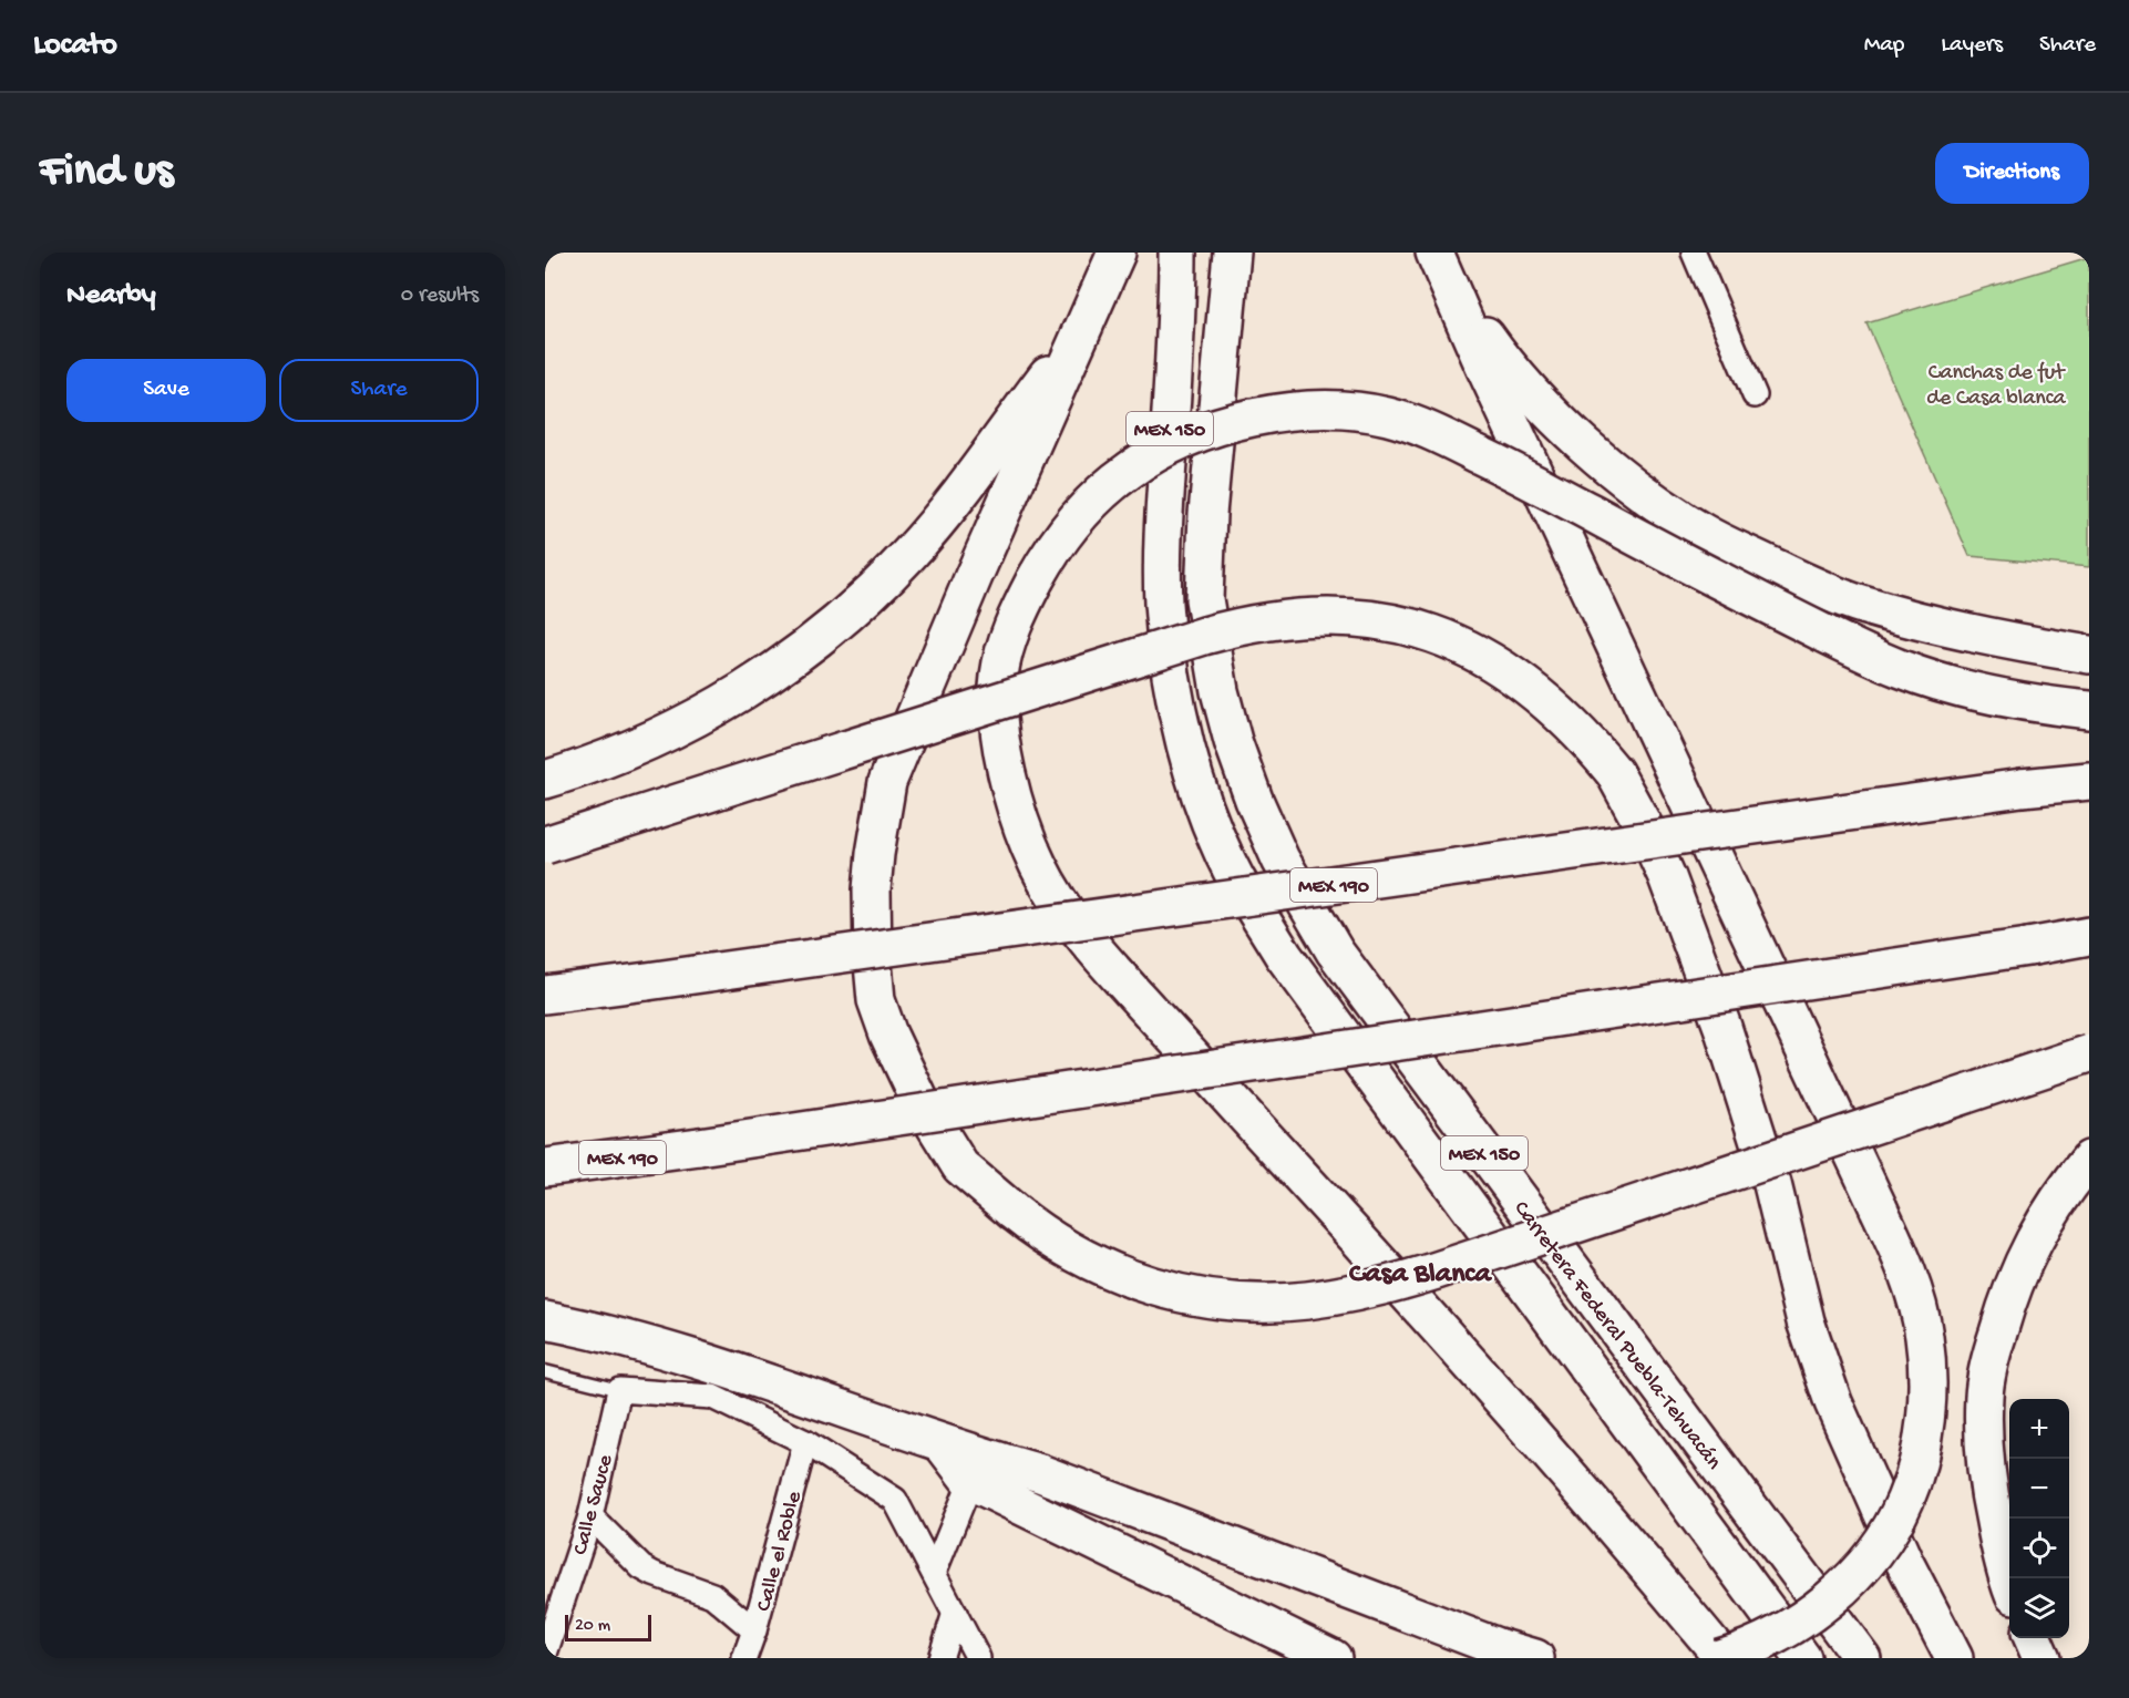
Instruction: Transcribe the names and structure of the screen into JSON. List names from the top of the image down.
{
  "streets": {
    "main road": ["MEX 150", "MEX 190", "Carretera Federal Puebla-Tehuacán"],
    "street": ["Calle Sauce", "Calle el Roble"]
  },
  "districts": ["Casa Blanca"],
  "parks": ["Canchas de fut de Casa blanca"],
  "scale_bar": "20 m",
  "page": {
    "header": "Locato",
    "nav": ["Map", "Layers", "Share"],
    "buttons": [
      "Directions",
      ["Save", "Share"]
    ],
    "title": "Find us",
    "heading": ["Nearby", "0 results"],
    "map_buttons": ["+", "−"],
    "scale": "20 m"
  }
}
